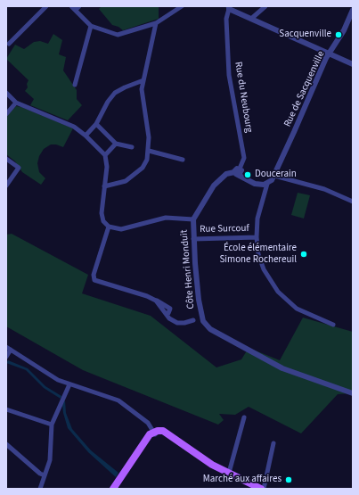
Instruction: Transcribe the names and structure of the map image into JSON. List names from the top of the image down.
{
  "streets": {
    "street": [
      "Rue de Sacquenville",
      "Rue du Neubourg",
      "Rue Surcouf",
      "Côte Henri Monduit"
    ]
  },
  "crossings": [
    ["Rue du Neubourg", "Côte Henri Monduit"],
    ["Rue Surcouf", "Côte Henri Monduit"]
  ],
  "places": [
    "Sacquenville",
    "Doucerain",
    "École élémentaire Simone Rochereuil",
    "Marché aux affaires"
  ]
}
